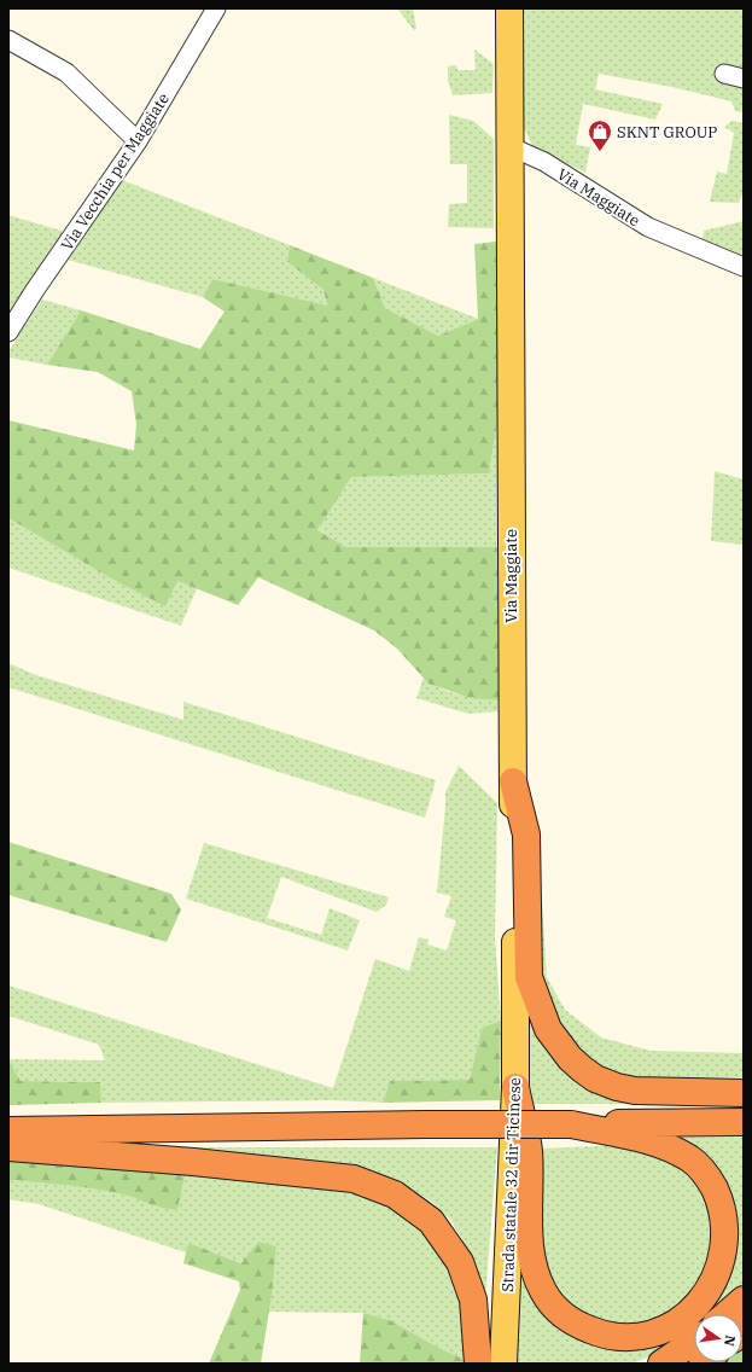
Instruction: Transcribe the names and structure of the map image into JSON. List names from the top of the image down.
{
  "streets": {
    "main road": ["Via Maggiate", "Strada statale 32 dir Ticinese"],
    "street": ["Via Vecchia per Maggiate"]
  },
  "crossings": [
    ["Via Maggiate", "Strada statale 32 dir Ticinese"]
  ],
  "places": {
    "shop": ["SKNT GROUP"]
  },
  "north": "right"
}
